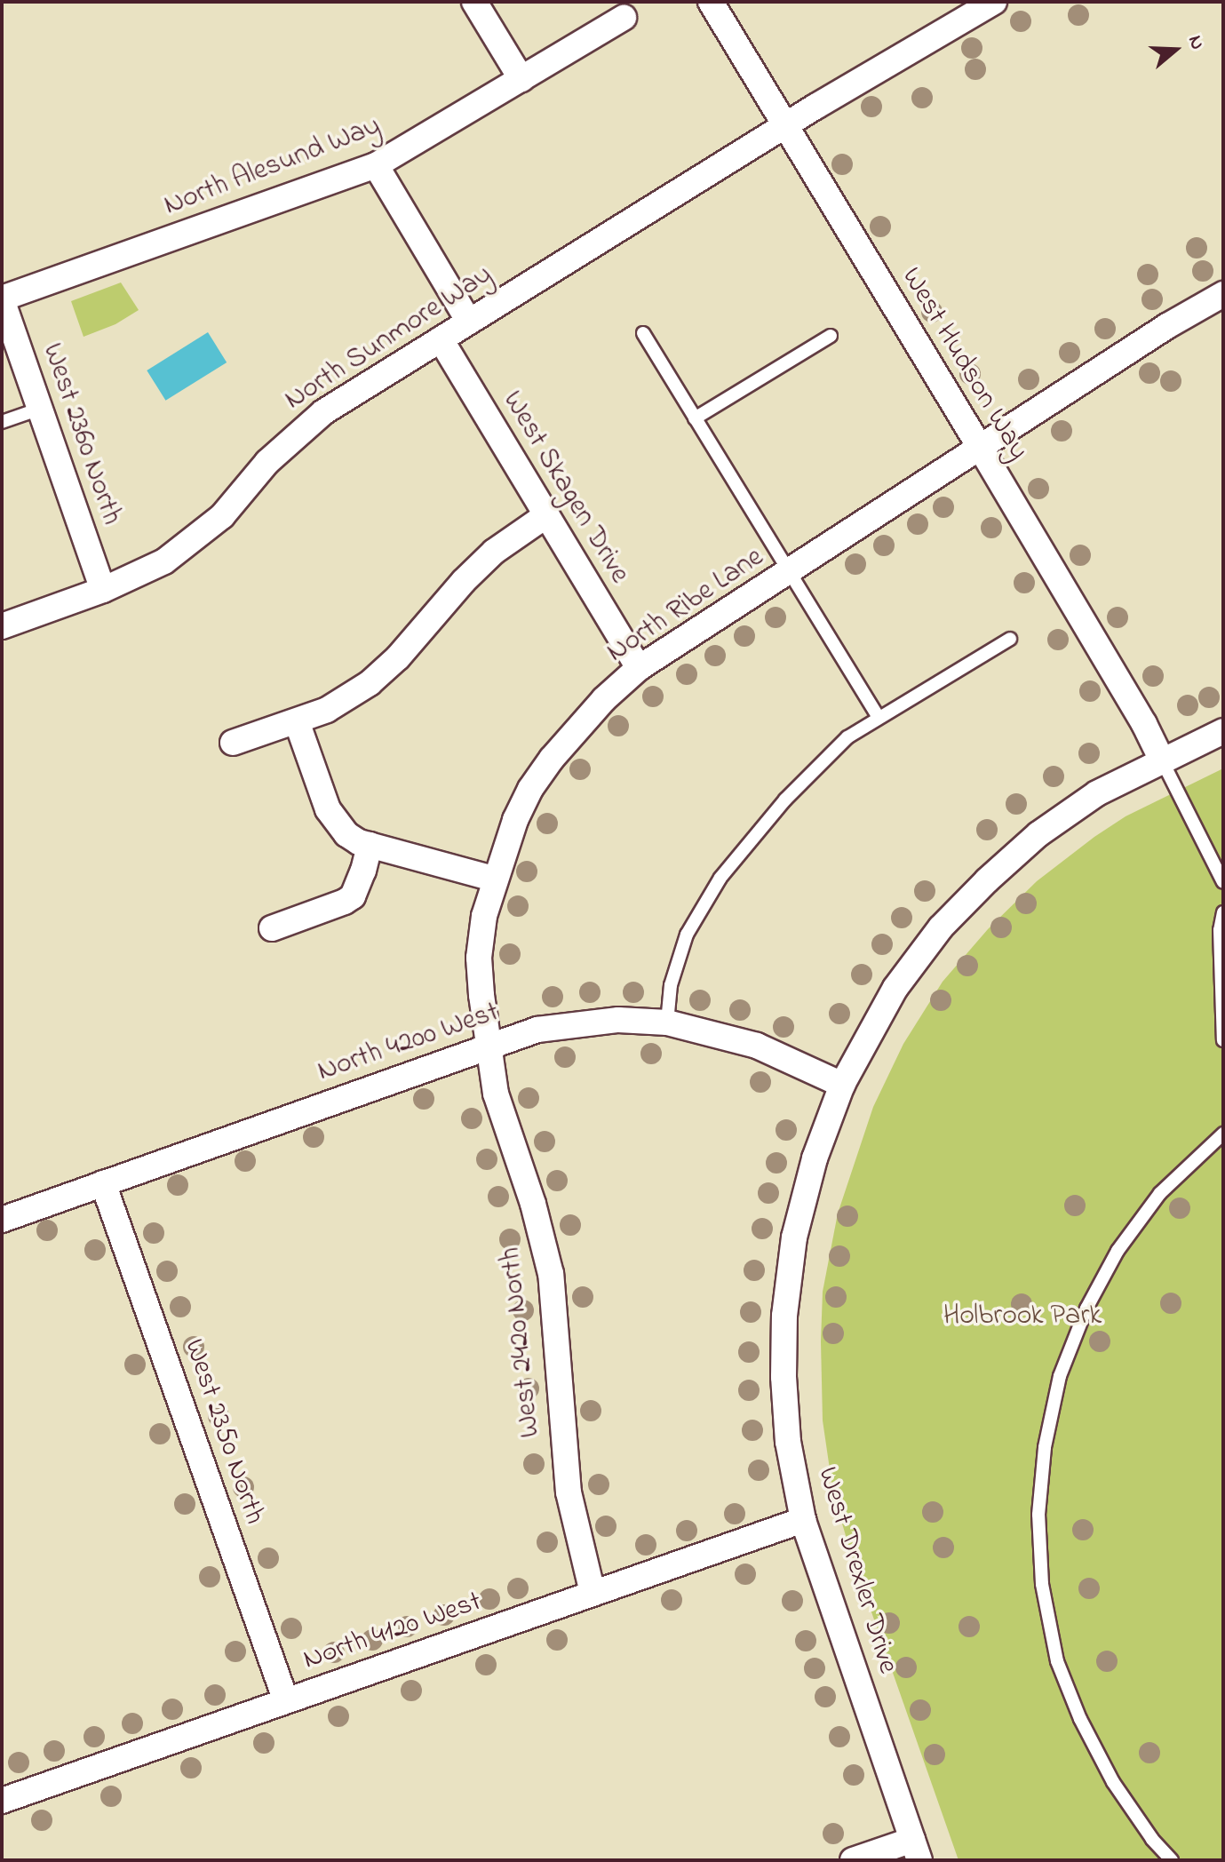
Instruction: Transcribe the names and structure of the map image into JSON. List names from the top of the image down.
{
  "streets": {
    "street": [
      "North Alesund Way",
      "North Sunmore Way",
      "West Hudson Way",
      "West 2360 North",
      "West Skagen Drive",
      "North Ribe Lane",
      "North 4200 West",
      "West 2420 North",
      "West 2350 North",
      "West Drexler Drive",
      "North 4120 West"
    ]
  },
  "crossings": [
    ["North Alesund Way", "West 2360 North"],
    ["North Sunmore Way", "West Hudson Way"],
    ["North Sunmore Way", "West 2360 North"],
    ["North Sunmore Way", "West Skagen Drive"],
    ["West Hudson Way", "North Ribe Lane"],
    ["West Hudson Way", "West Drexler Drive"],
    ["West Skagen Drive", "North Ribe Lane"],
    ["North Ribe Lane", "North 4200 West"],
    ["North Ribe Lane", "West 2420 North"],
    ["North 4200 West", "West 2420 North"],
    ["North 4200 West", "West 2350 North"],
    ["North 4200 West", "West Drexler Drive"],
    ["West 2420 North", "North 4120 West"],
    ["West 2350 North", "North 4120 West"],
    ["West Drexler Drive", "North 4120 West"]
  ],
  "parks": ["Holbrook Park"],
  "north": "right"
}
